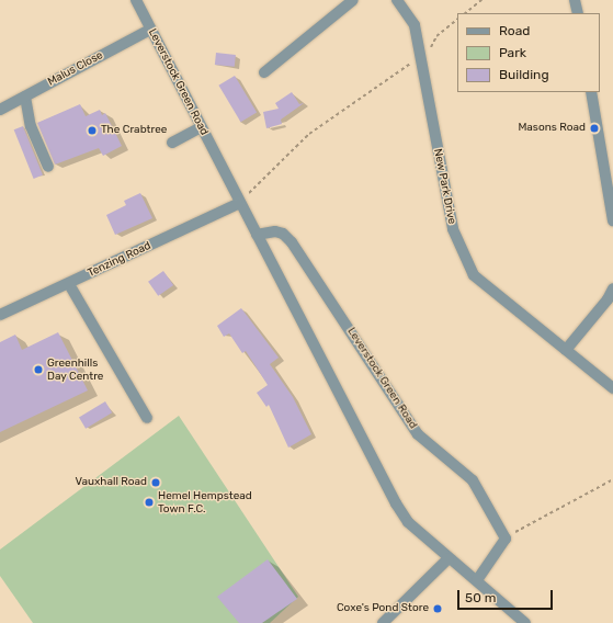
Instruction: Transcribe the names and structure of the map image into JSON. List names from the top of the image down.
{
  "streets": {
    "street": [
      "Malus Close",
      "Leverstock Green Road",
      "New Park Drive",
      "Tenzing Road"
    ]
  },
  "crossings": [
    ["Malus Close", "Leverstock Green Road"],
    ["Leverstock Green Road", "Tenzing Road"]
  ],
  "places": [
    "Masons Road",
    "The Crabtree",
    "Greenhills Day Centre",
    "Vauxhall Road",
    "Hemel Hempstead Town F.C.",
    "Coxe's Pond Store"
  ],
  "legend": ["Road", "Park", "Building"],
  "scale_bar": "50 m"
}
